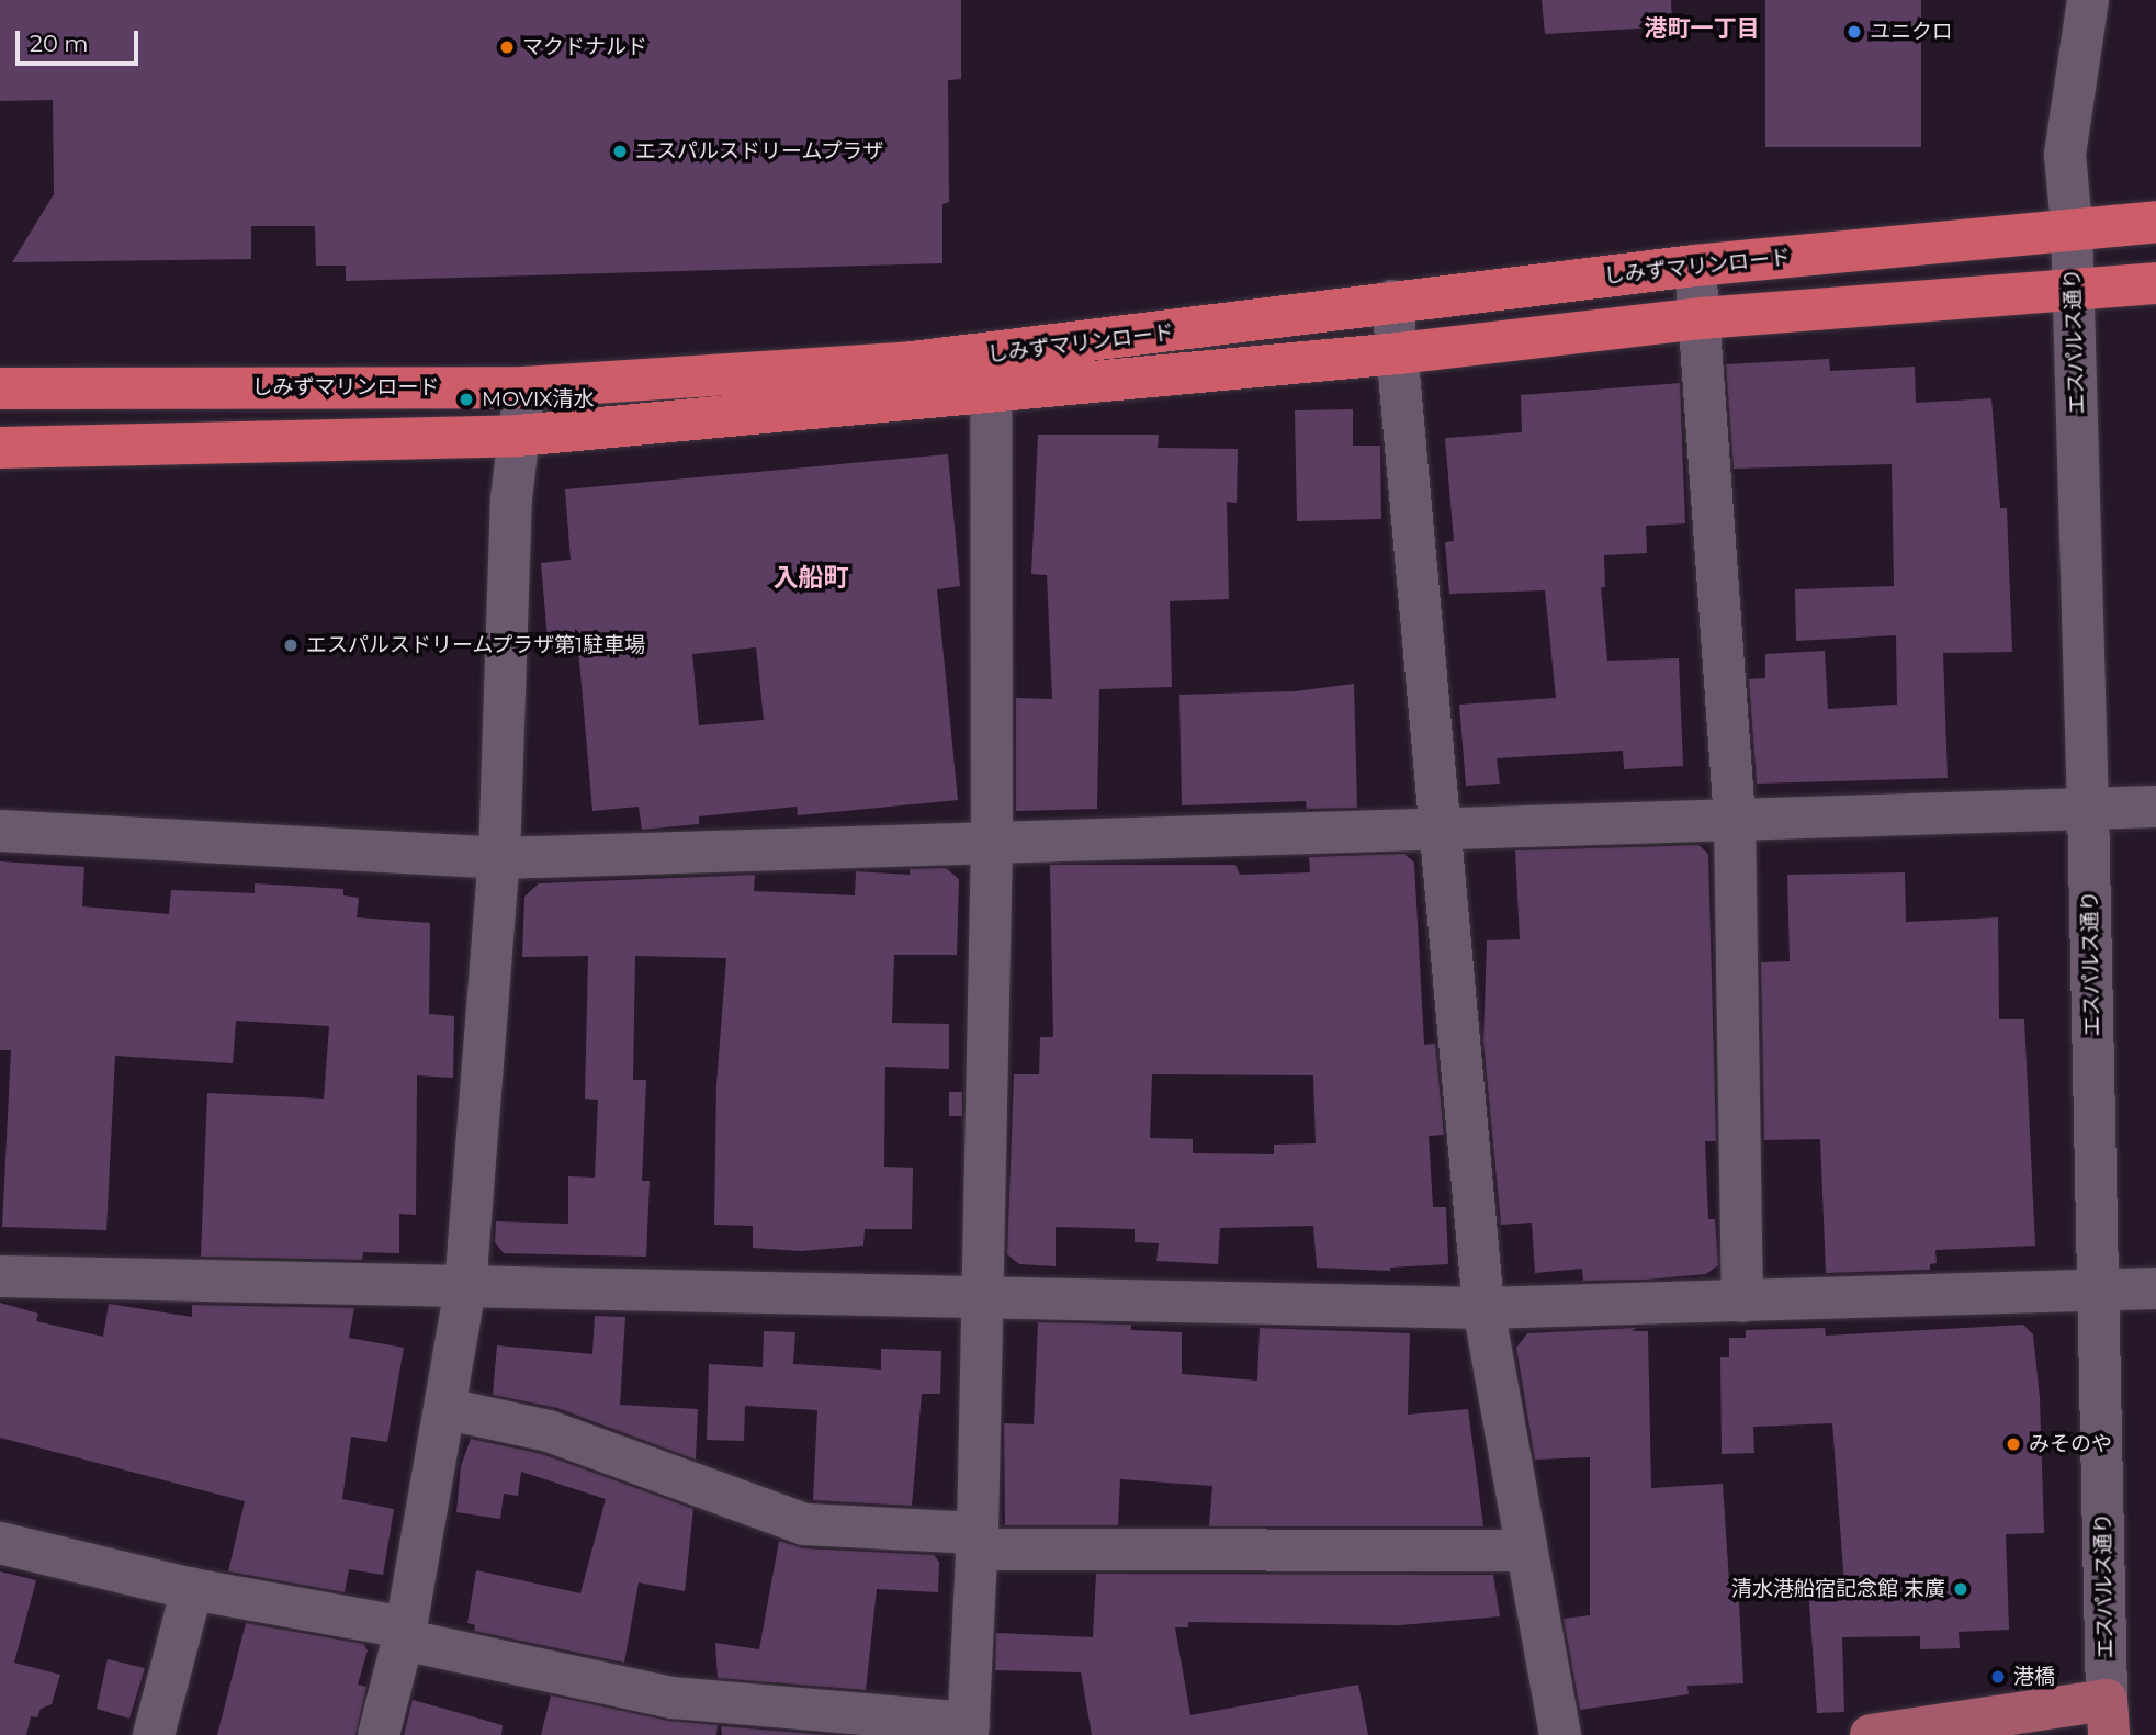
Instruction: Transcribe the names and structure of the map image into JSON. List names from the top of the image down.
{
  "streets": {
    "highway": ["しみずマリンロード"],
    "street": ["エスパルス通り"]
  },
  "crossings": [
    ["しみずマリンロード", "エスパルス通り"]
  ],
  "districts": ["港町一丁目", "入船町"],
  "places": [
    "ユニクロ",
    "マクドナルド",
    "エスパルスドリームプラザ",
    "MOVIX清水",
    "エスパルスドリームプラザ第1駐車場",
    "みそのや",
    "清水港船宿記念館 末廣",
    "港橋"
  ],
  "scale_bar": "20 m"
}
